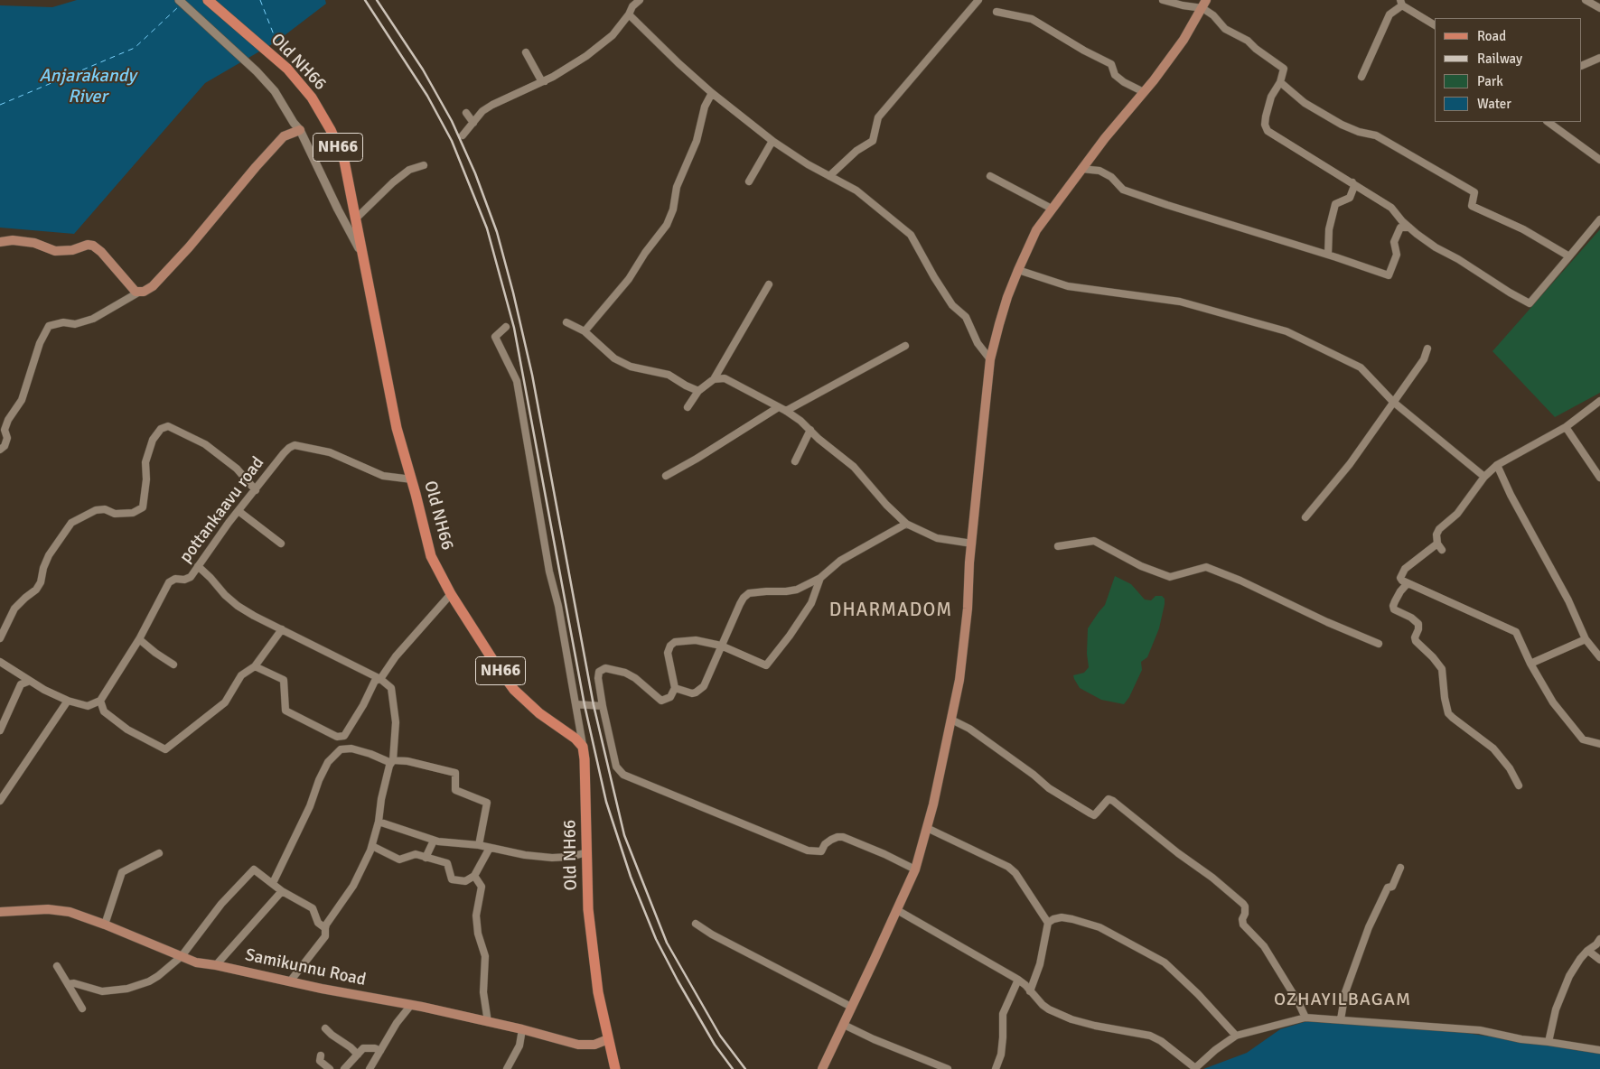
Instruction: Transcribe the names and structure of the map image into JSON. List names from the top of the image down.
{
  "streets": {
    "main road": ["Old NH66", "NH66", "Samikunnu Road"],
    "street": ["pottankaavu road"]
  },
  "crossings": [
    ["Old NH66", "pottankaavu road"],
    ["Old NH66", "Samikunnu Road"]
  ],
  "districts": ["DHARMADOM", "OZHAYILBAGAM"],
  "water": ["Anjarakandy River"],
  "legend": [
    "Road",
    "Railway",
    "Park",
    "Water"
  ]
}
